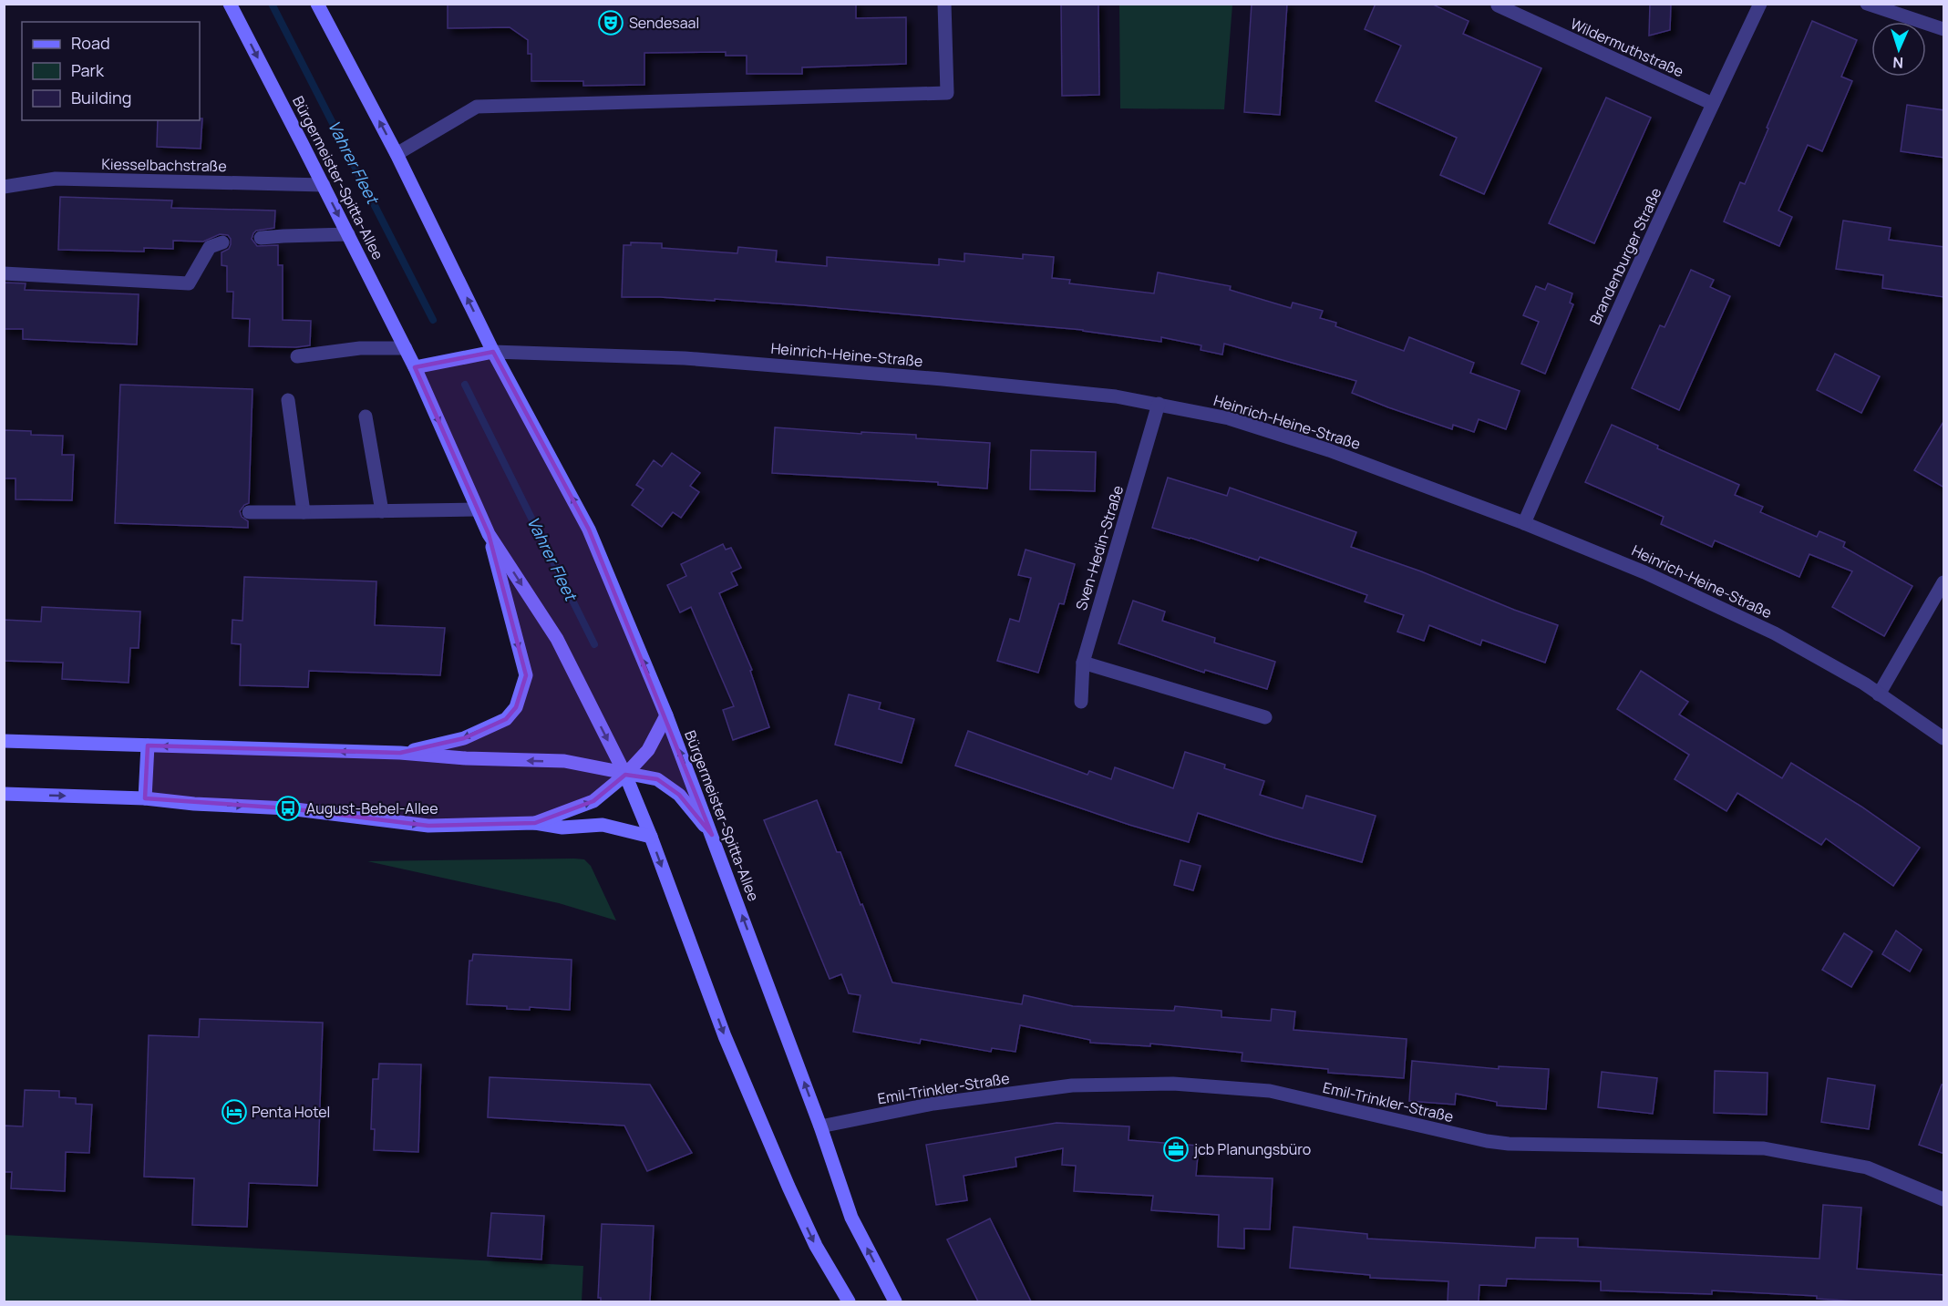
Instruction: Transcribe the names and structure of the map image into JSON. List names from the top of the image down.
{
  "streets": {
    "main road": ["Bürgermeister-Spitta-Allee"],
    "street": [
      "Wildermuthstraße",
      "Kiesselbachstraße",
      "Brandenburger Straße",
      "Heinrich-Heine-Straße",
      "Sven-Hedin-Straße",
      "Emil-Trinkler-Straße"
    ]
  },
  "crossings": [
    ["Wildermuthstraße", "Brandenburger Straße"],
    ["Kiesselbachstraße", "Bürgermeister-Spitta-Allee"],
    ["Bürgermeister-Spitta-Allee", "Heinrich-Heine-Straße"],
    ["Bürgermeister-Spitta-Allee", "Emil-Trinkler-Straße"],
    ["Brandenburger Straße", "Heinrich-Heine-Straße"],
    ["Heinrich-Heine-Straße", "Sven-Hedin-Straße"]
  ],
  "water": ["Vahrer Fleet"],
  "places": {
    "theatre": ["Sendesaal"],
    "bus stop": ["August-Bebel-Allee"],
    "hotel": ["Penta Hotel"],
    "office": ["jcb Planungsbüro"]
  },
  "legend": ["Road", "Park", "Building"],
  "north": "bottom"
}
